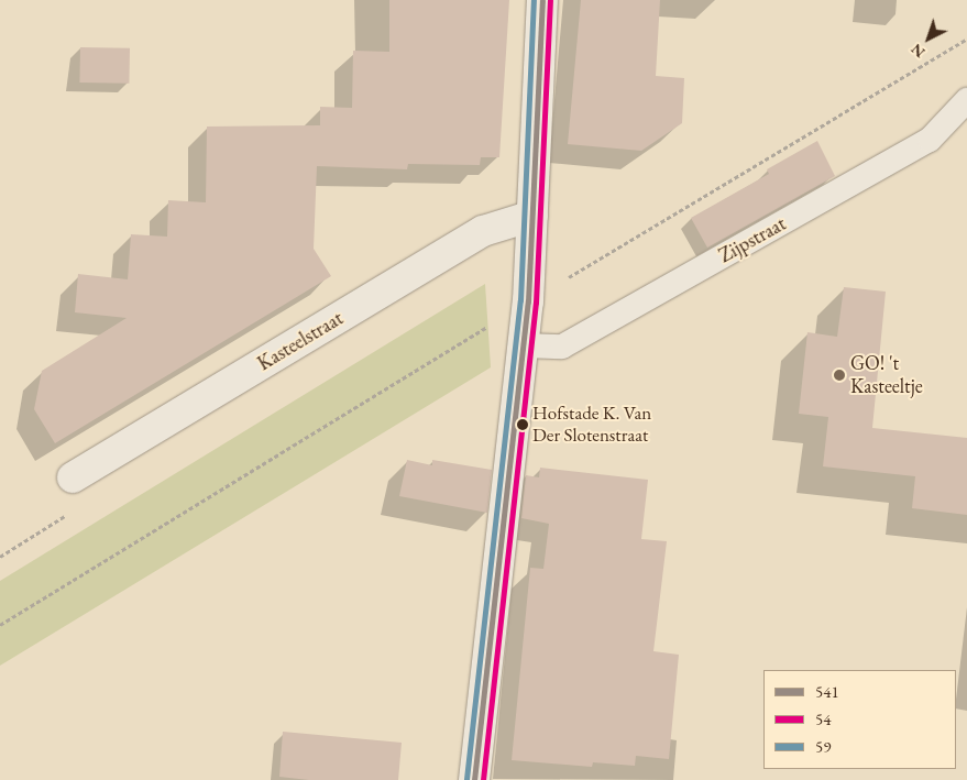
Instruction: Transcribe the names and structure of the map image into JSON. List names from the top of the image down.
{
  "streets": {
    "street": ["Kasteelstraat"],
    "lane": ["Zijpstraat"]
  },
  "places": ["GO! 't Kasteeltje", "Hofstade K. Van Der Slotenstraat"],
  "lines": ["transit line 541", "transit line 54", "transit line 59"],
  "legend": ["541", "54", "59"],
  "north": "bottom left"
}
